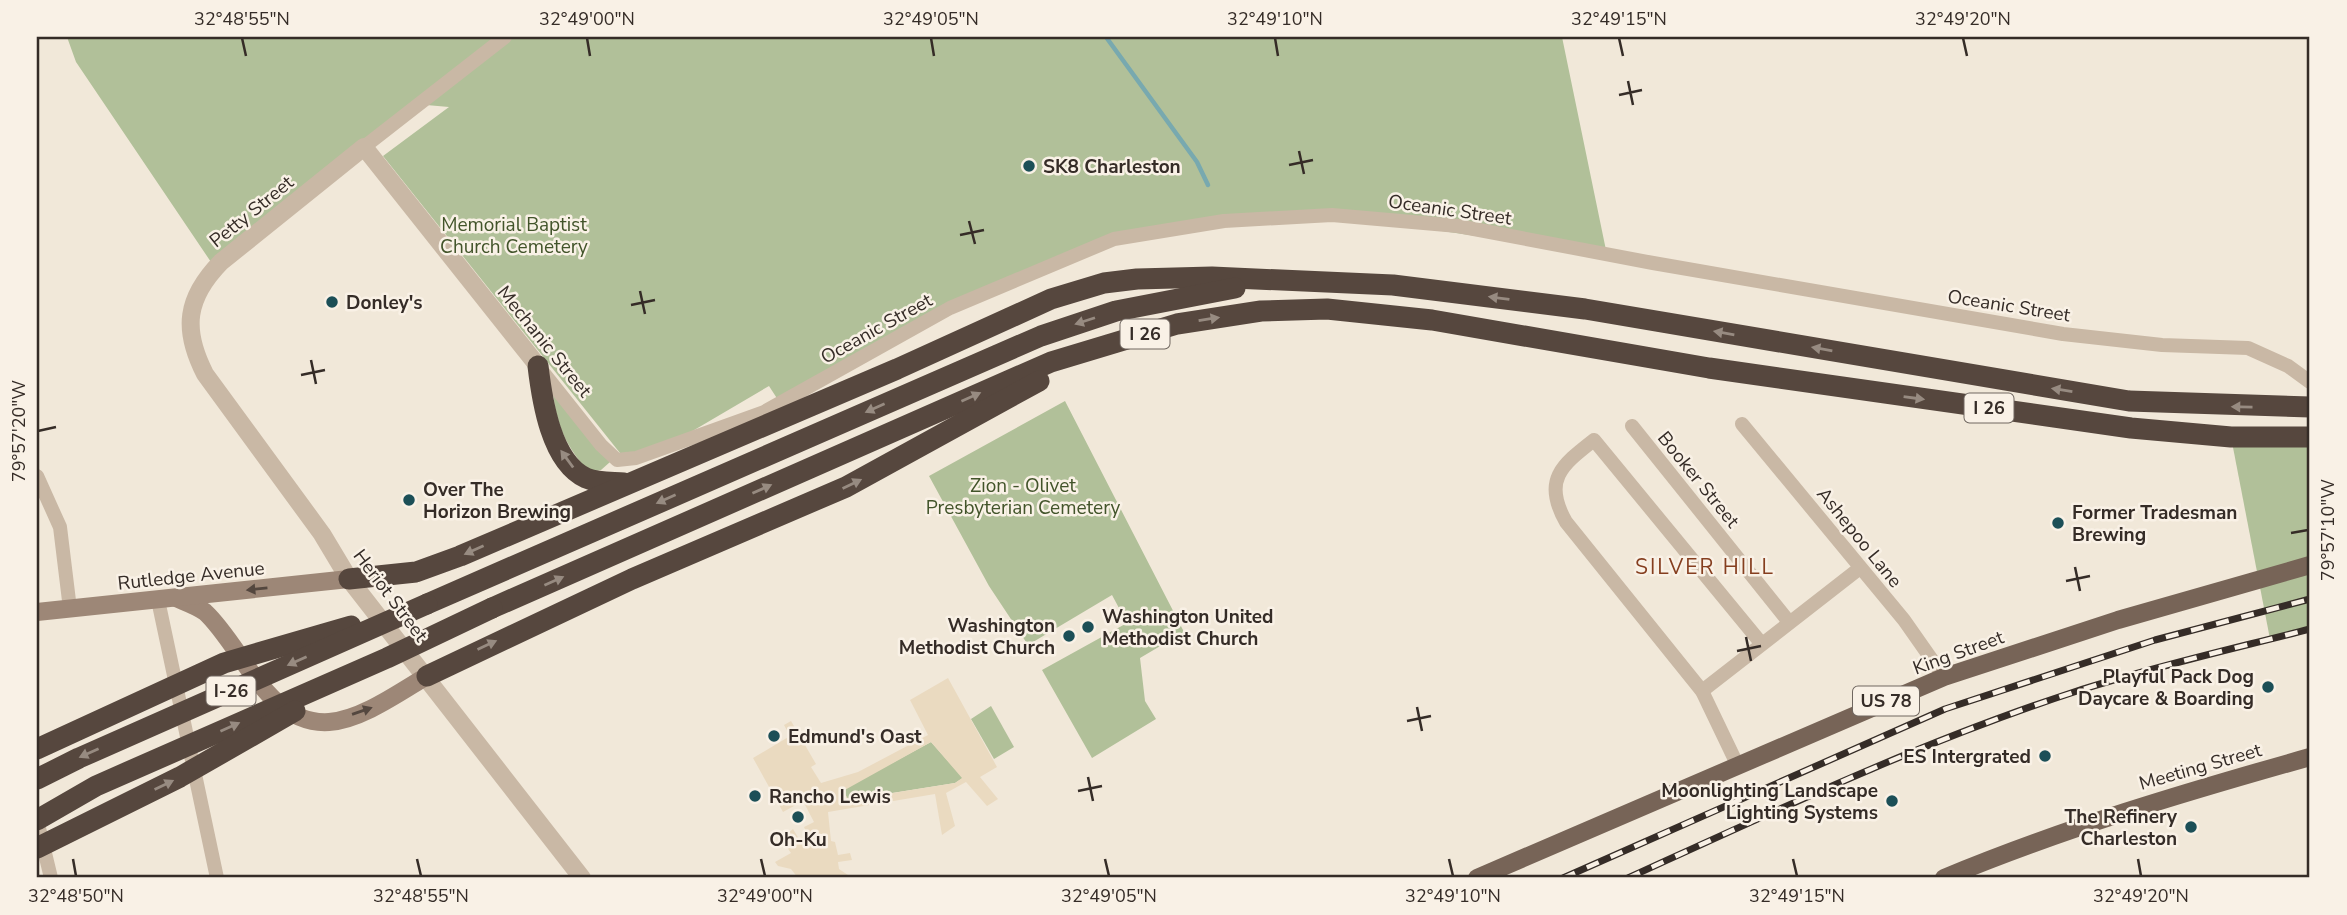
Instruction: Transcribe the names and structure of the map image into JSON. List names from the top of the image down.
{
  "streets": {
    "highway": ["I 26", "I-26"],
    "main road": [
      "Rutledge Avenue",
      "King Street",
      "US 78",
      "Meeting Street"
    ],
    "street": [
      "Oceanic Street",
      "Petty Street",
      "Mechanic Street",
      "Booker Street",
      "Ashepoo Lane",
      "Heriot Street"
    ]
  },
  "crossings": [
    ["Oceanic Street", "Mechanic Street"],
    ["Petty Street", "Mechanic Street"],
    ["Petty Street", "Heriot Street"],
    ["I 26", "I-26"],
    ["Ashepoo Lane", "King Street"],
    ["Rutledge Avenue", "Heriot Street"]
  ],
  "one_way": ["Rutledge Avenue"],
  "districts": ["SILVER HILL"],
  "parks": ["Memorial Baptist Church Cemetery", "Zion - Olivet Presbyterian Cemetery"],
  "places": [
    "SK8 Charleston",
    "Donley's",
    "Over The Horizon Brewing",
    "Former Tradesman Brewing",
    "Washington United Methodist Church",
    "Washington Methodist Church",
    "Playful Pack Dog Daycare & Boarding",
    "Edmund's Oast",
    "ES Intergrated",
    "Rancho Lewis",
    "Moonlighting Landscape Lighting Systems",
    "Oh-Ku",
    "The Refinery Charleston"
  ],
  "coordinates": [
    "32°48'55\"N",
    "32°49'00\"N",
    "32°49'05\"N",
    "32°49'10\"N",
    "32°49'15\"N",
    "32°49'20\"N",
    "79°57'20\"W",
    "79°57'10\"W",
    "32°48'50\"N"
  ]
}
